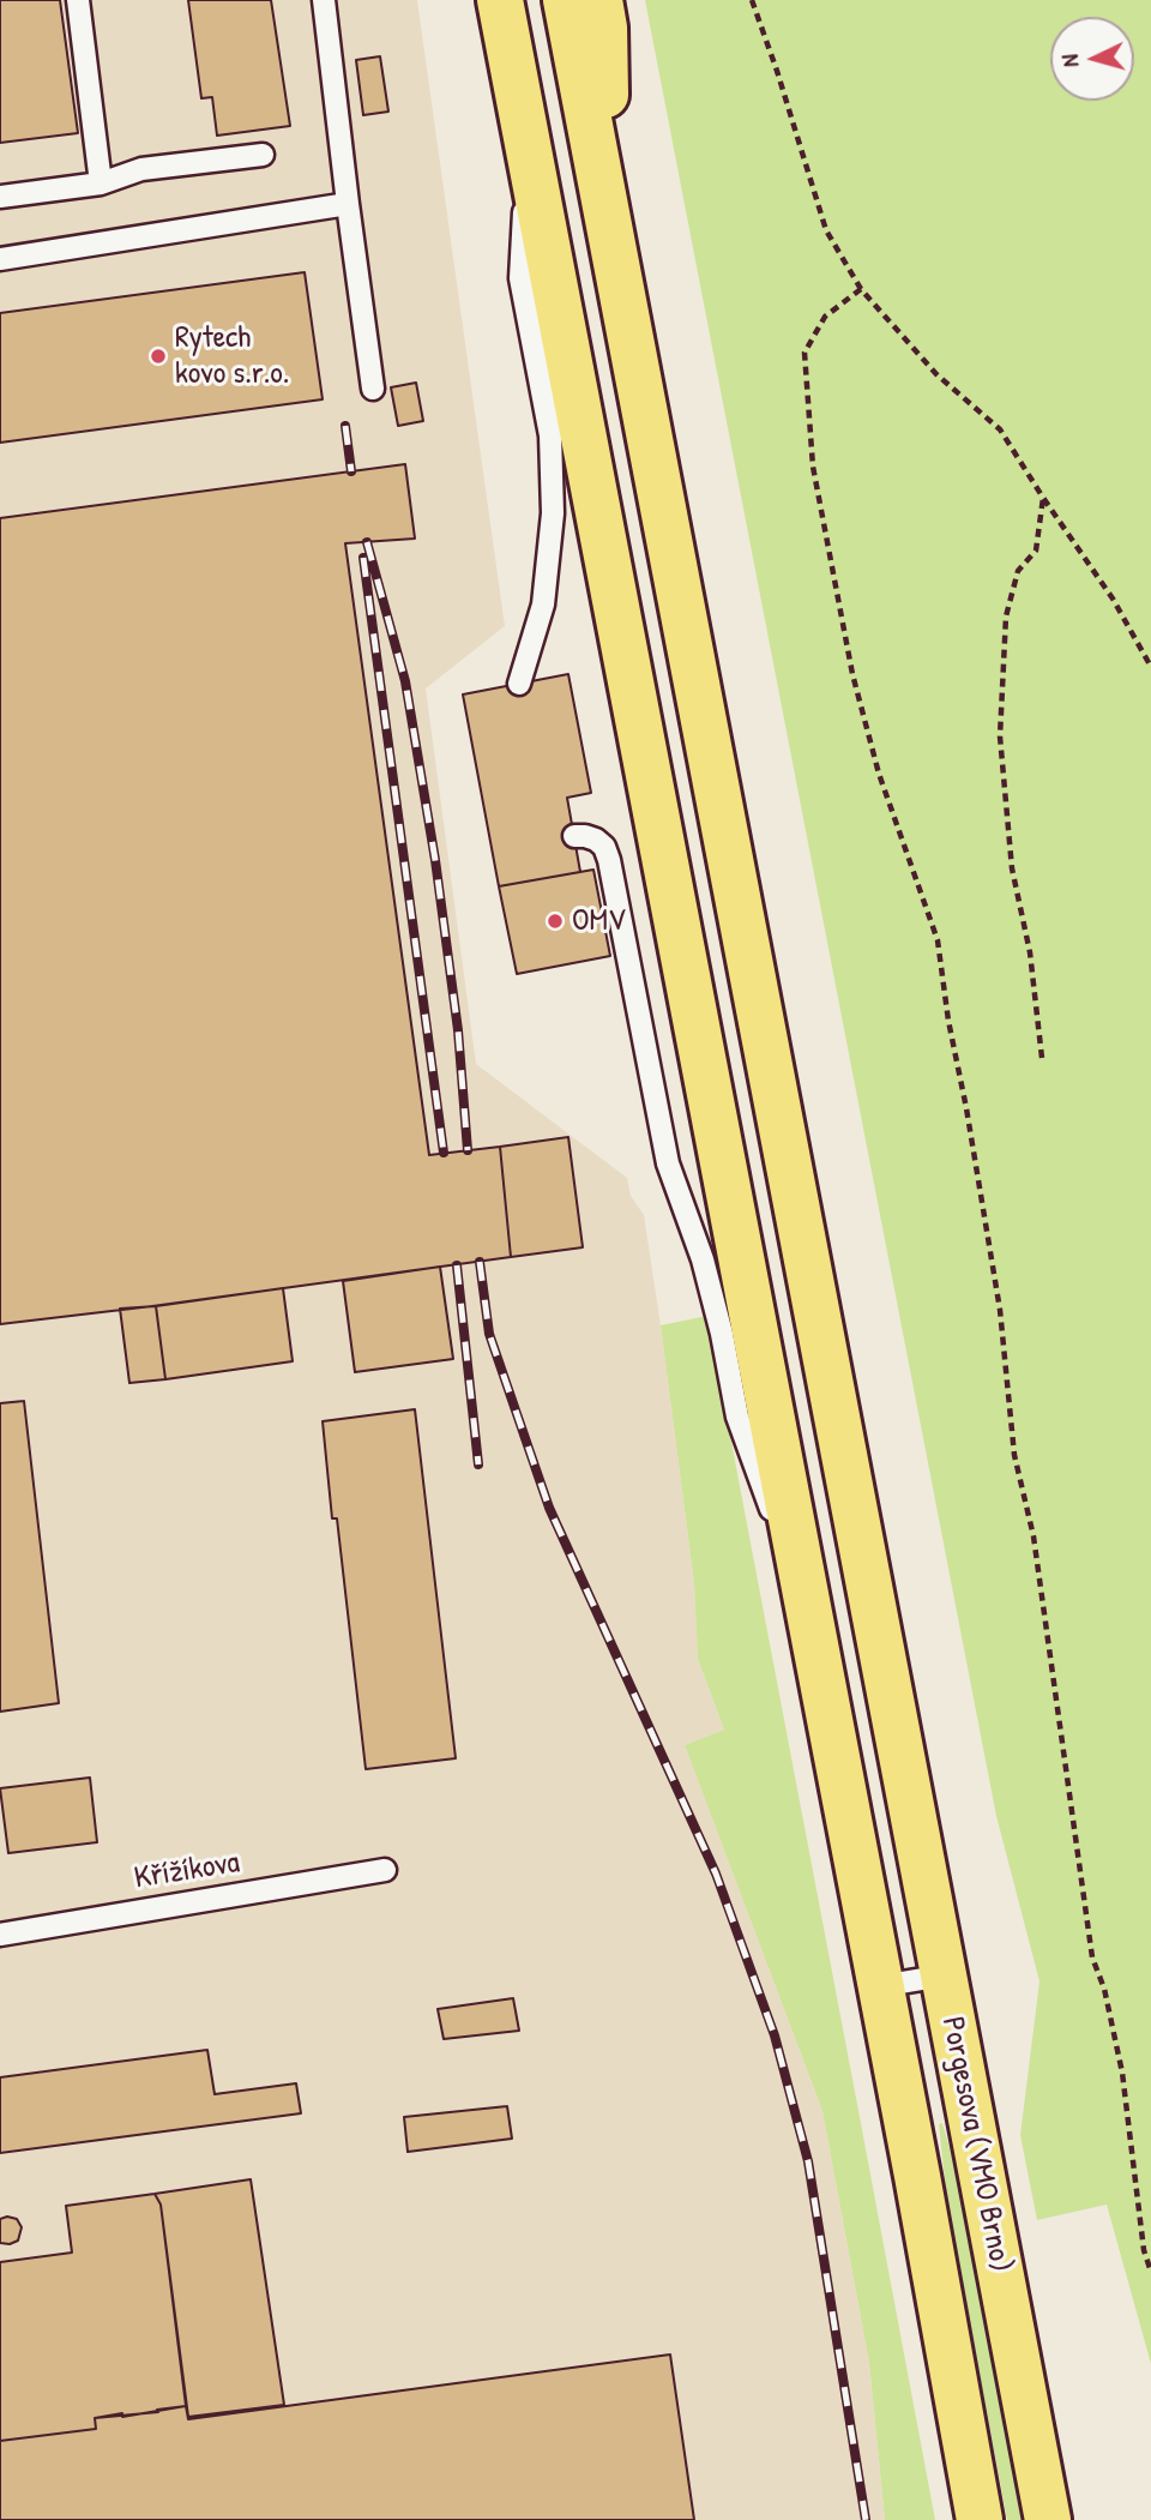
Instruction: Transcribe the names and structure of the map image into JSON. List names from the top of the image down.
{
  "streets": {
    "highway": ["Porgesova (VMO Brno)"],
    "lane": ["Křížíkova"]
  },
  "places": ["Rytech kovo s.r.o.", "OMV"],
  "north": "left"
}
